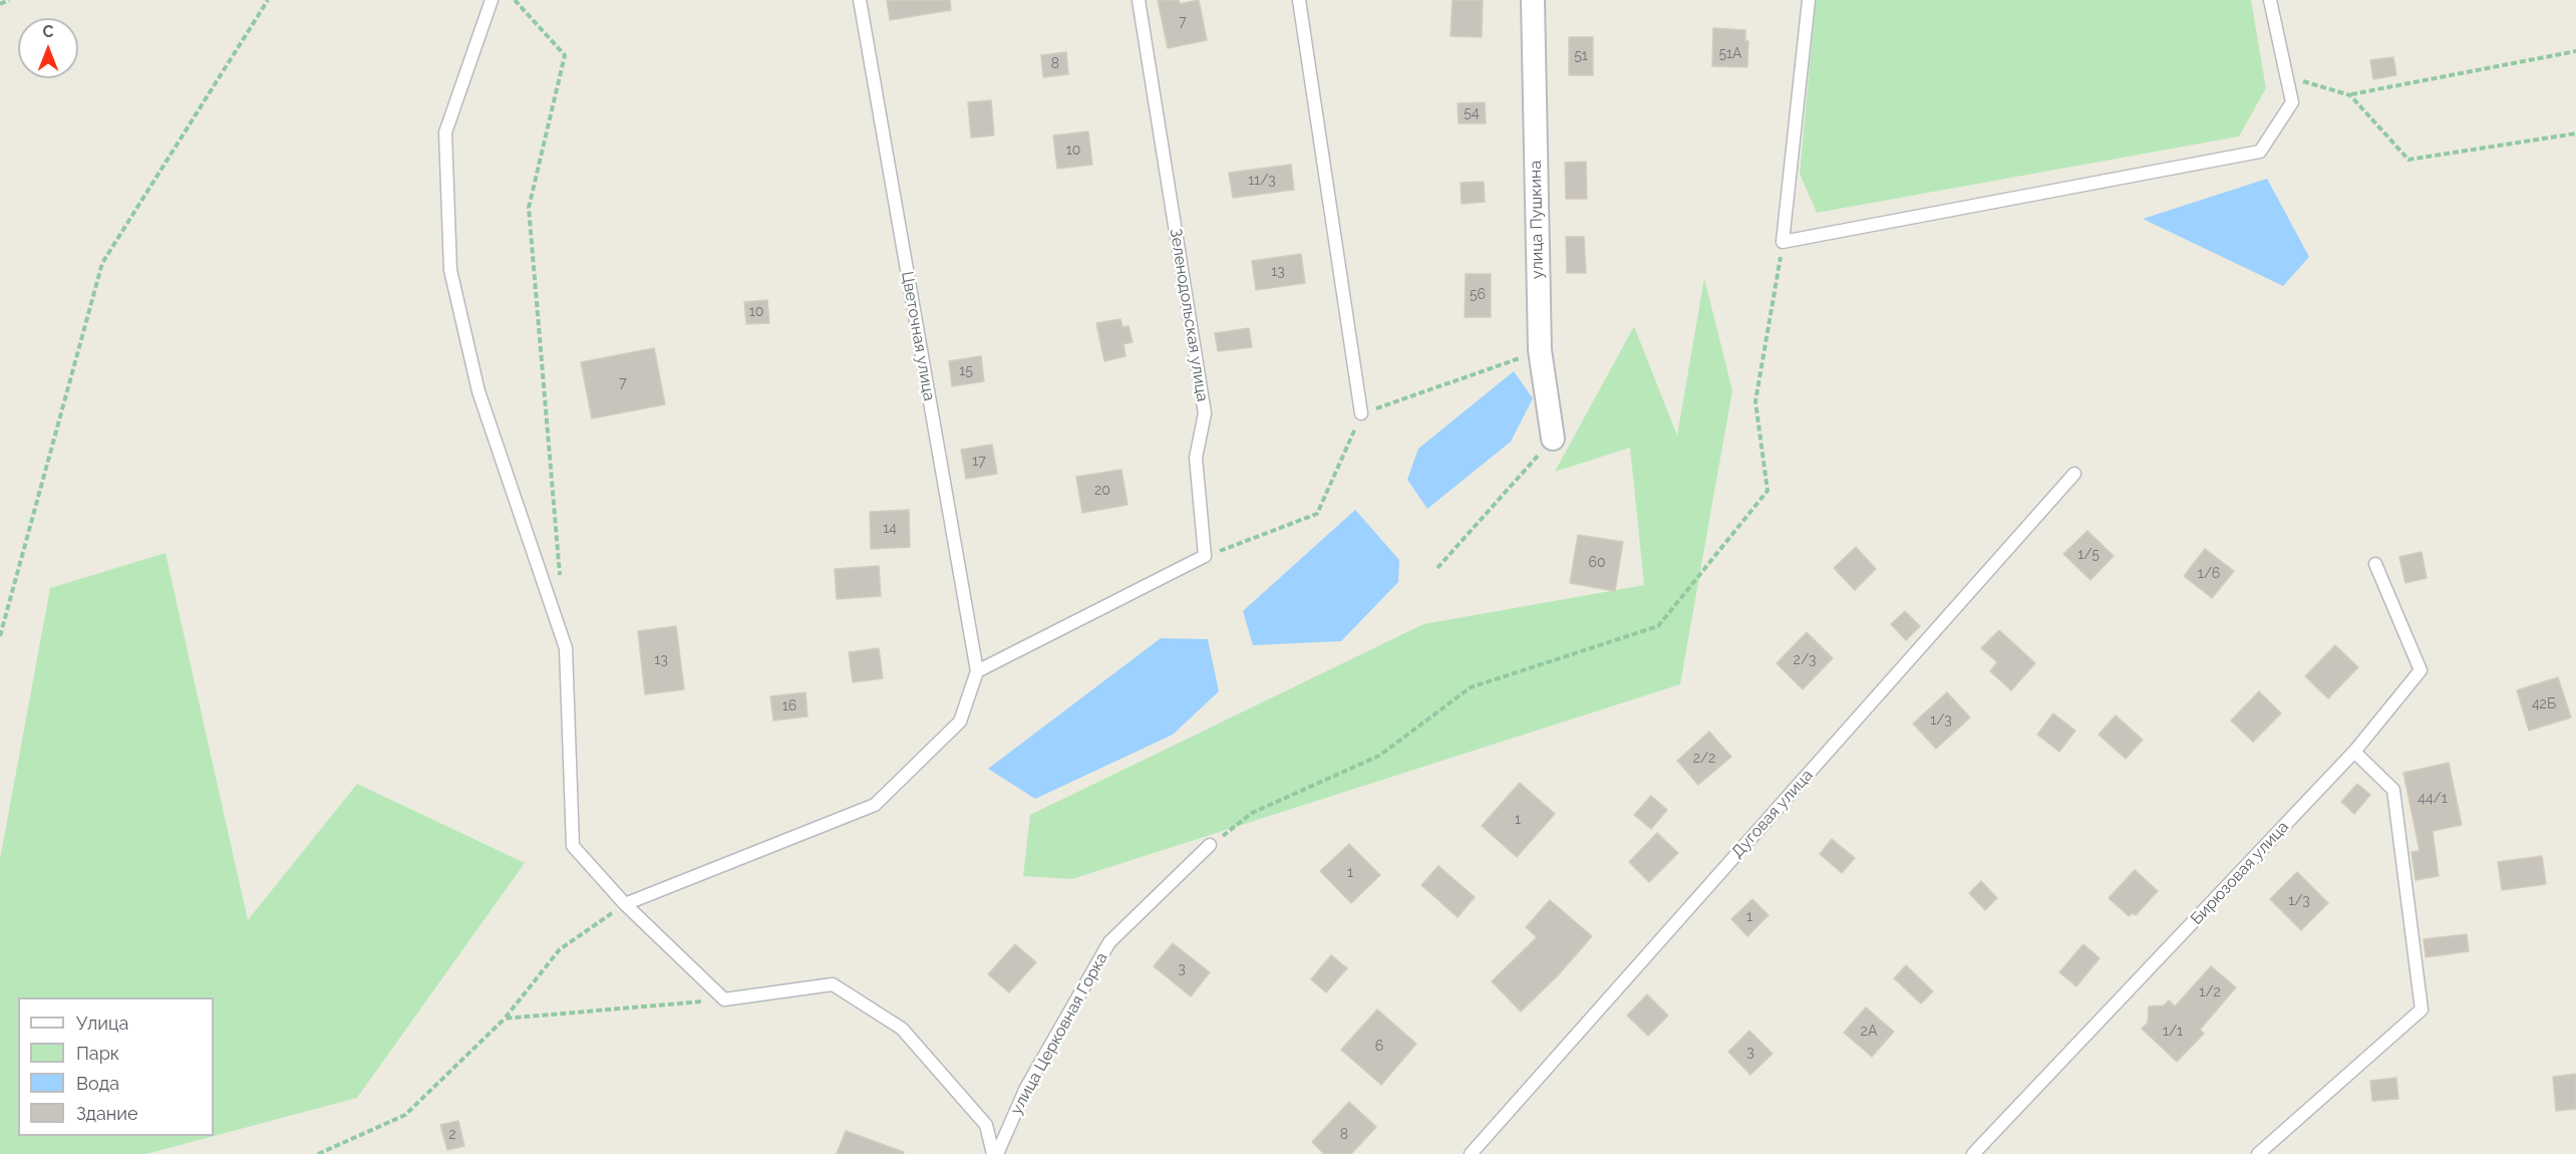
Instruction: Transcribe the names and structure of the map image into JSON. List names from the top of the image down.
{
  "streets": {
    "street": ["улица Пушкина"],
    "lane": [
      "Зеленодольская улица",
      "Цветочная улица",
      "Дуговая улица",
      "Бирюзовая улица",
      "улица Церковная Горка"
    ]
  },
  "house_numbers": [
    "7",
    "51А",
    "51",
    "8",
    "54",
    "10",
    "11/3",
    "13",
    "56",
    "10",
    "15",
    "7",
    "17",
    "20",
    "14",
    "1/5",
    "60",
    "1/6",
    "13",
    "2/3",
    "42Б",
    "16",
    "1/3",
    "2/2",
    "44/1",
    "1",
    "1",
    "1/3",
    "1",
    "3",
    "1/2",
    "2А",
    "1/1",
    "6",
    "3",
    "2",
    "8"
  ],
  "legend": [
    "Улица",
    "Парк",
    "Вода",
    "Здание"
  ],
  "north": "top"
}
